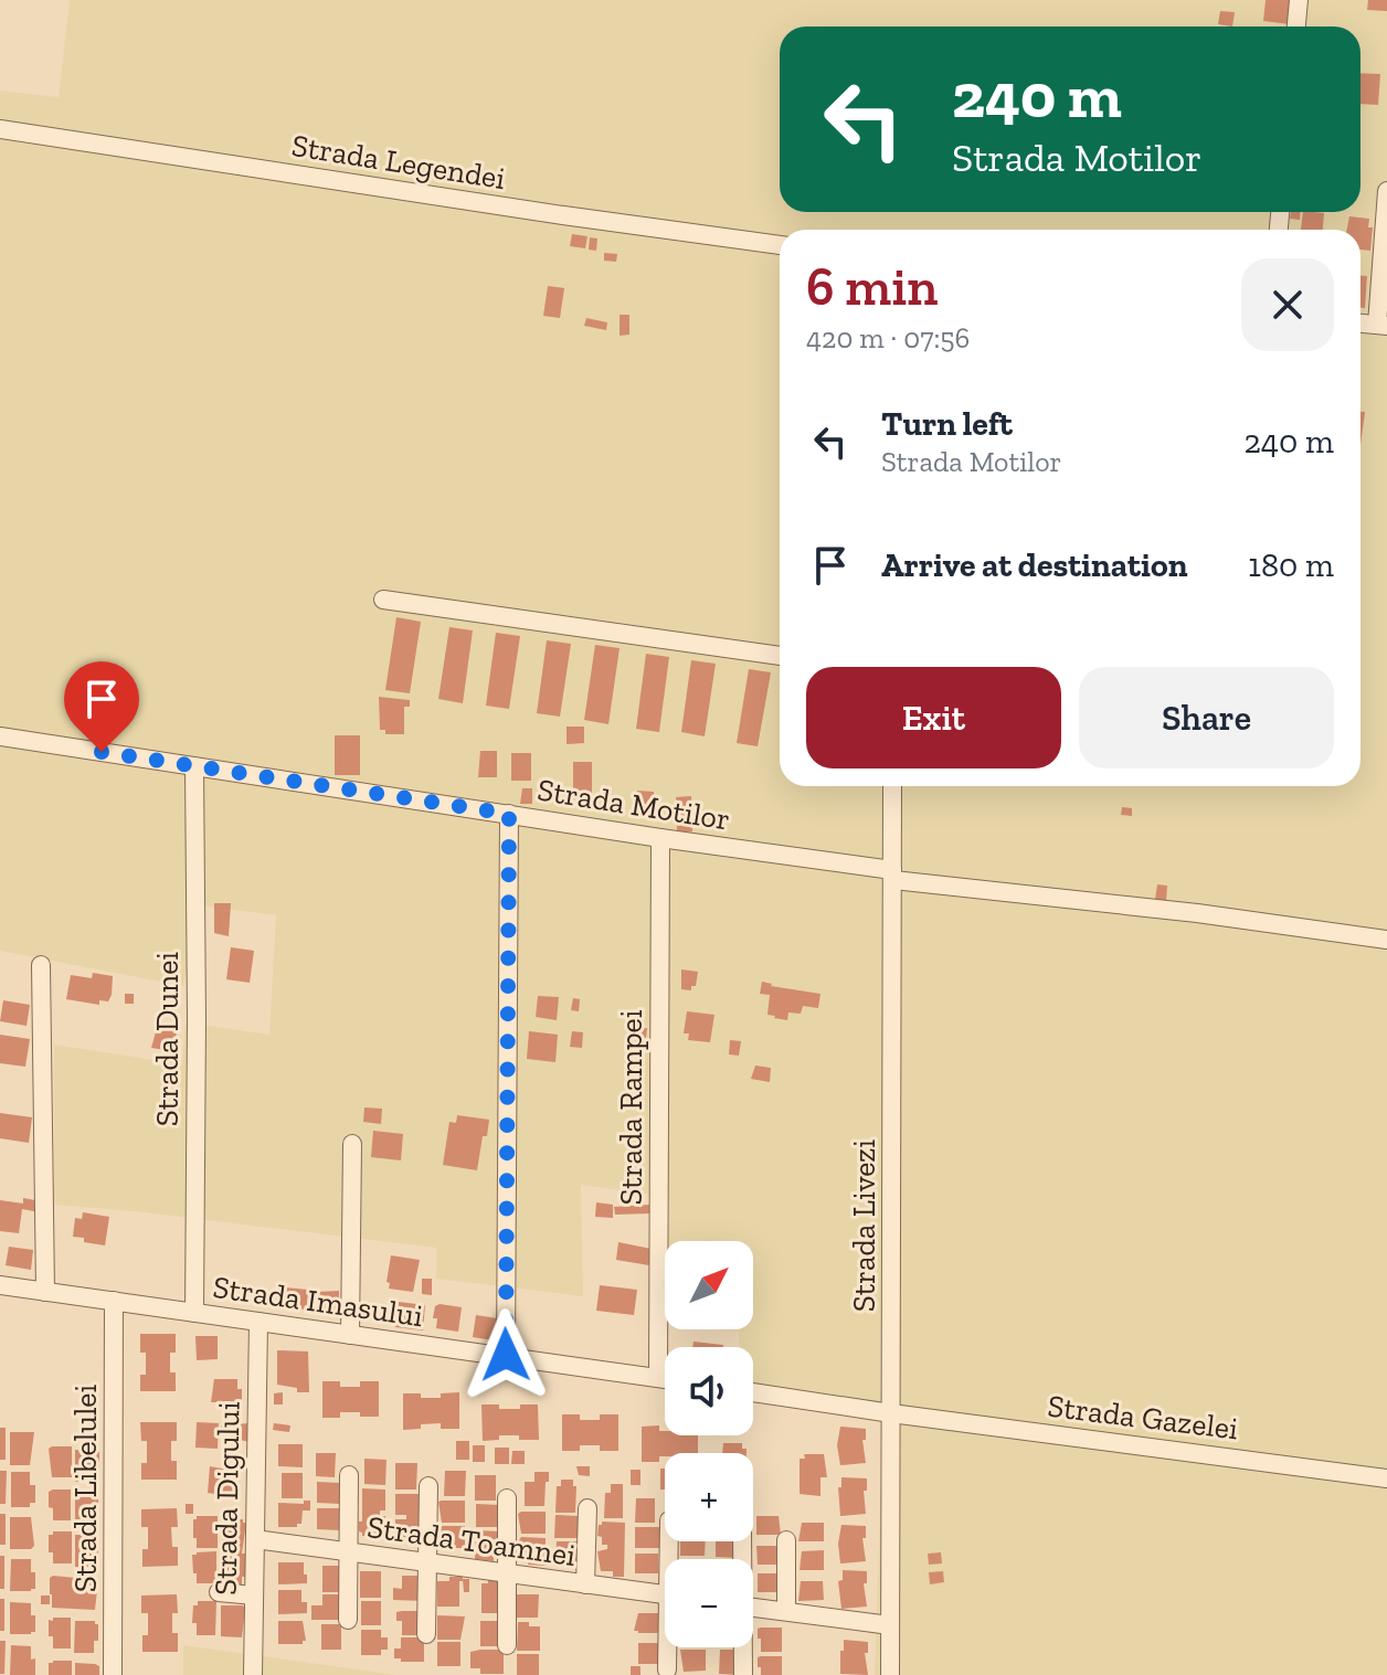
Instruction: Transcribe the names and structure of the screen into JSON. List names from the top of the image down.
{
  "streets": {
    "street": [
      "Strada Legendei",
      "Strada Motilor",
      "Strada Dunei",
      "Strada Rampei",
      "Strada Livezi",
      "Strada Imasului",
      "Strada Gazelei",
      "Strada Libelulei",
      "Strada Digului",
      "Strada Toamnei"
    ]
  },
  "crossings": [
    ["Strada Motilor", "Strada Dunei"],
    ["Strada Motilor", "Strada Rampei"],
    ["Strada Motilor", "Strada Livezi"],
    ["Strada Dunei", "Strada Imasului"],
    ["Strada Rampei", "Strada Imasului"],
    ["Strada Livezi", "Strada Gazelei"],
    ["Strada Imasului", "Strada Libelulei"],
    ["Strada Imasului", "Strada Digului"],
    ["Strada Digului", "Strada Toamnei"]
  ],
  "north": "top right",
  "page": {
    "turn": ["240 m", "Strada Motilor"],
    "heading": ["6 min", "420 m · 07:56"],
    "list": [
      {
        "name": "Turn left",
        "note": "Strada Motilor",
        "value": "240 m"
      },
      {
        "name": "Arrive at destination",
        "value": "180 m"
      }
    ],
    "buttons": ["Exit", "Share"],
    "map_buttons": ["+", "−"]
  }
}
